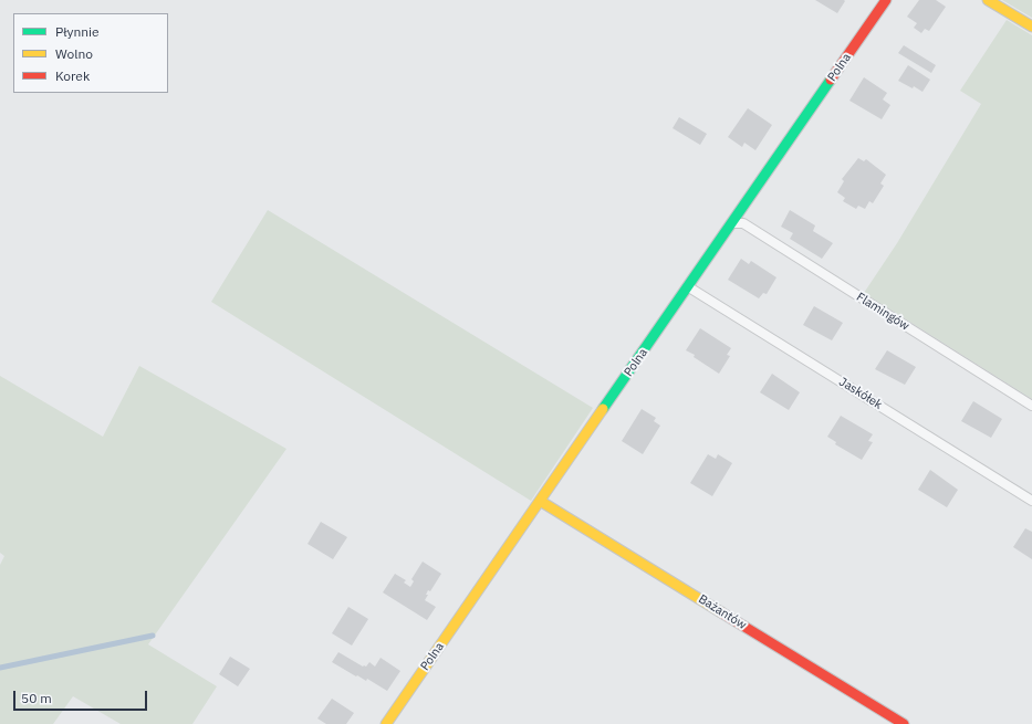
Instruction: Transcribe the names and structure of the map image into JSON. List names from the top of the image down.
{
  "streets": {
    "street": ["Polna", "Bażantów"],
    "lane": ["Flamingów", "Jaskółek"]
  },
  "crossings": [
    ["Polna", "Flamingów"],
    ["Polna", "Jaskółek"],
    ["Polna", "Bażantów"]
  ],
  "legend": ["Płynnie", "Wolno", "Korek"],
  "scale_bar": "50 m"
}
